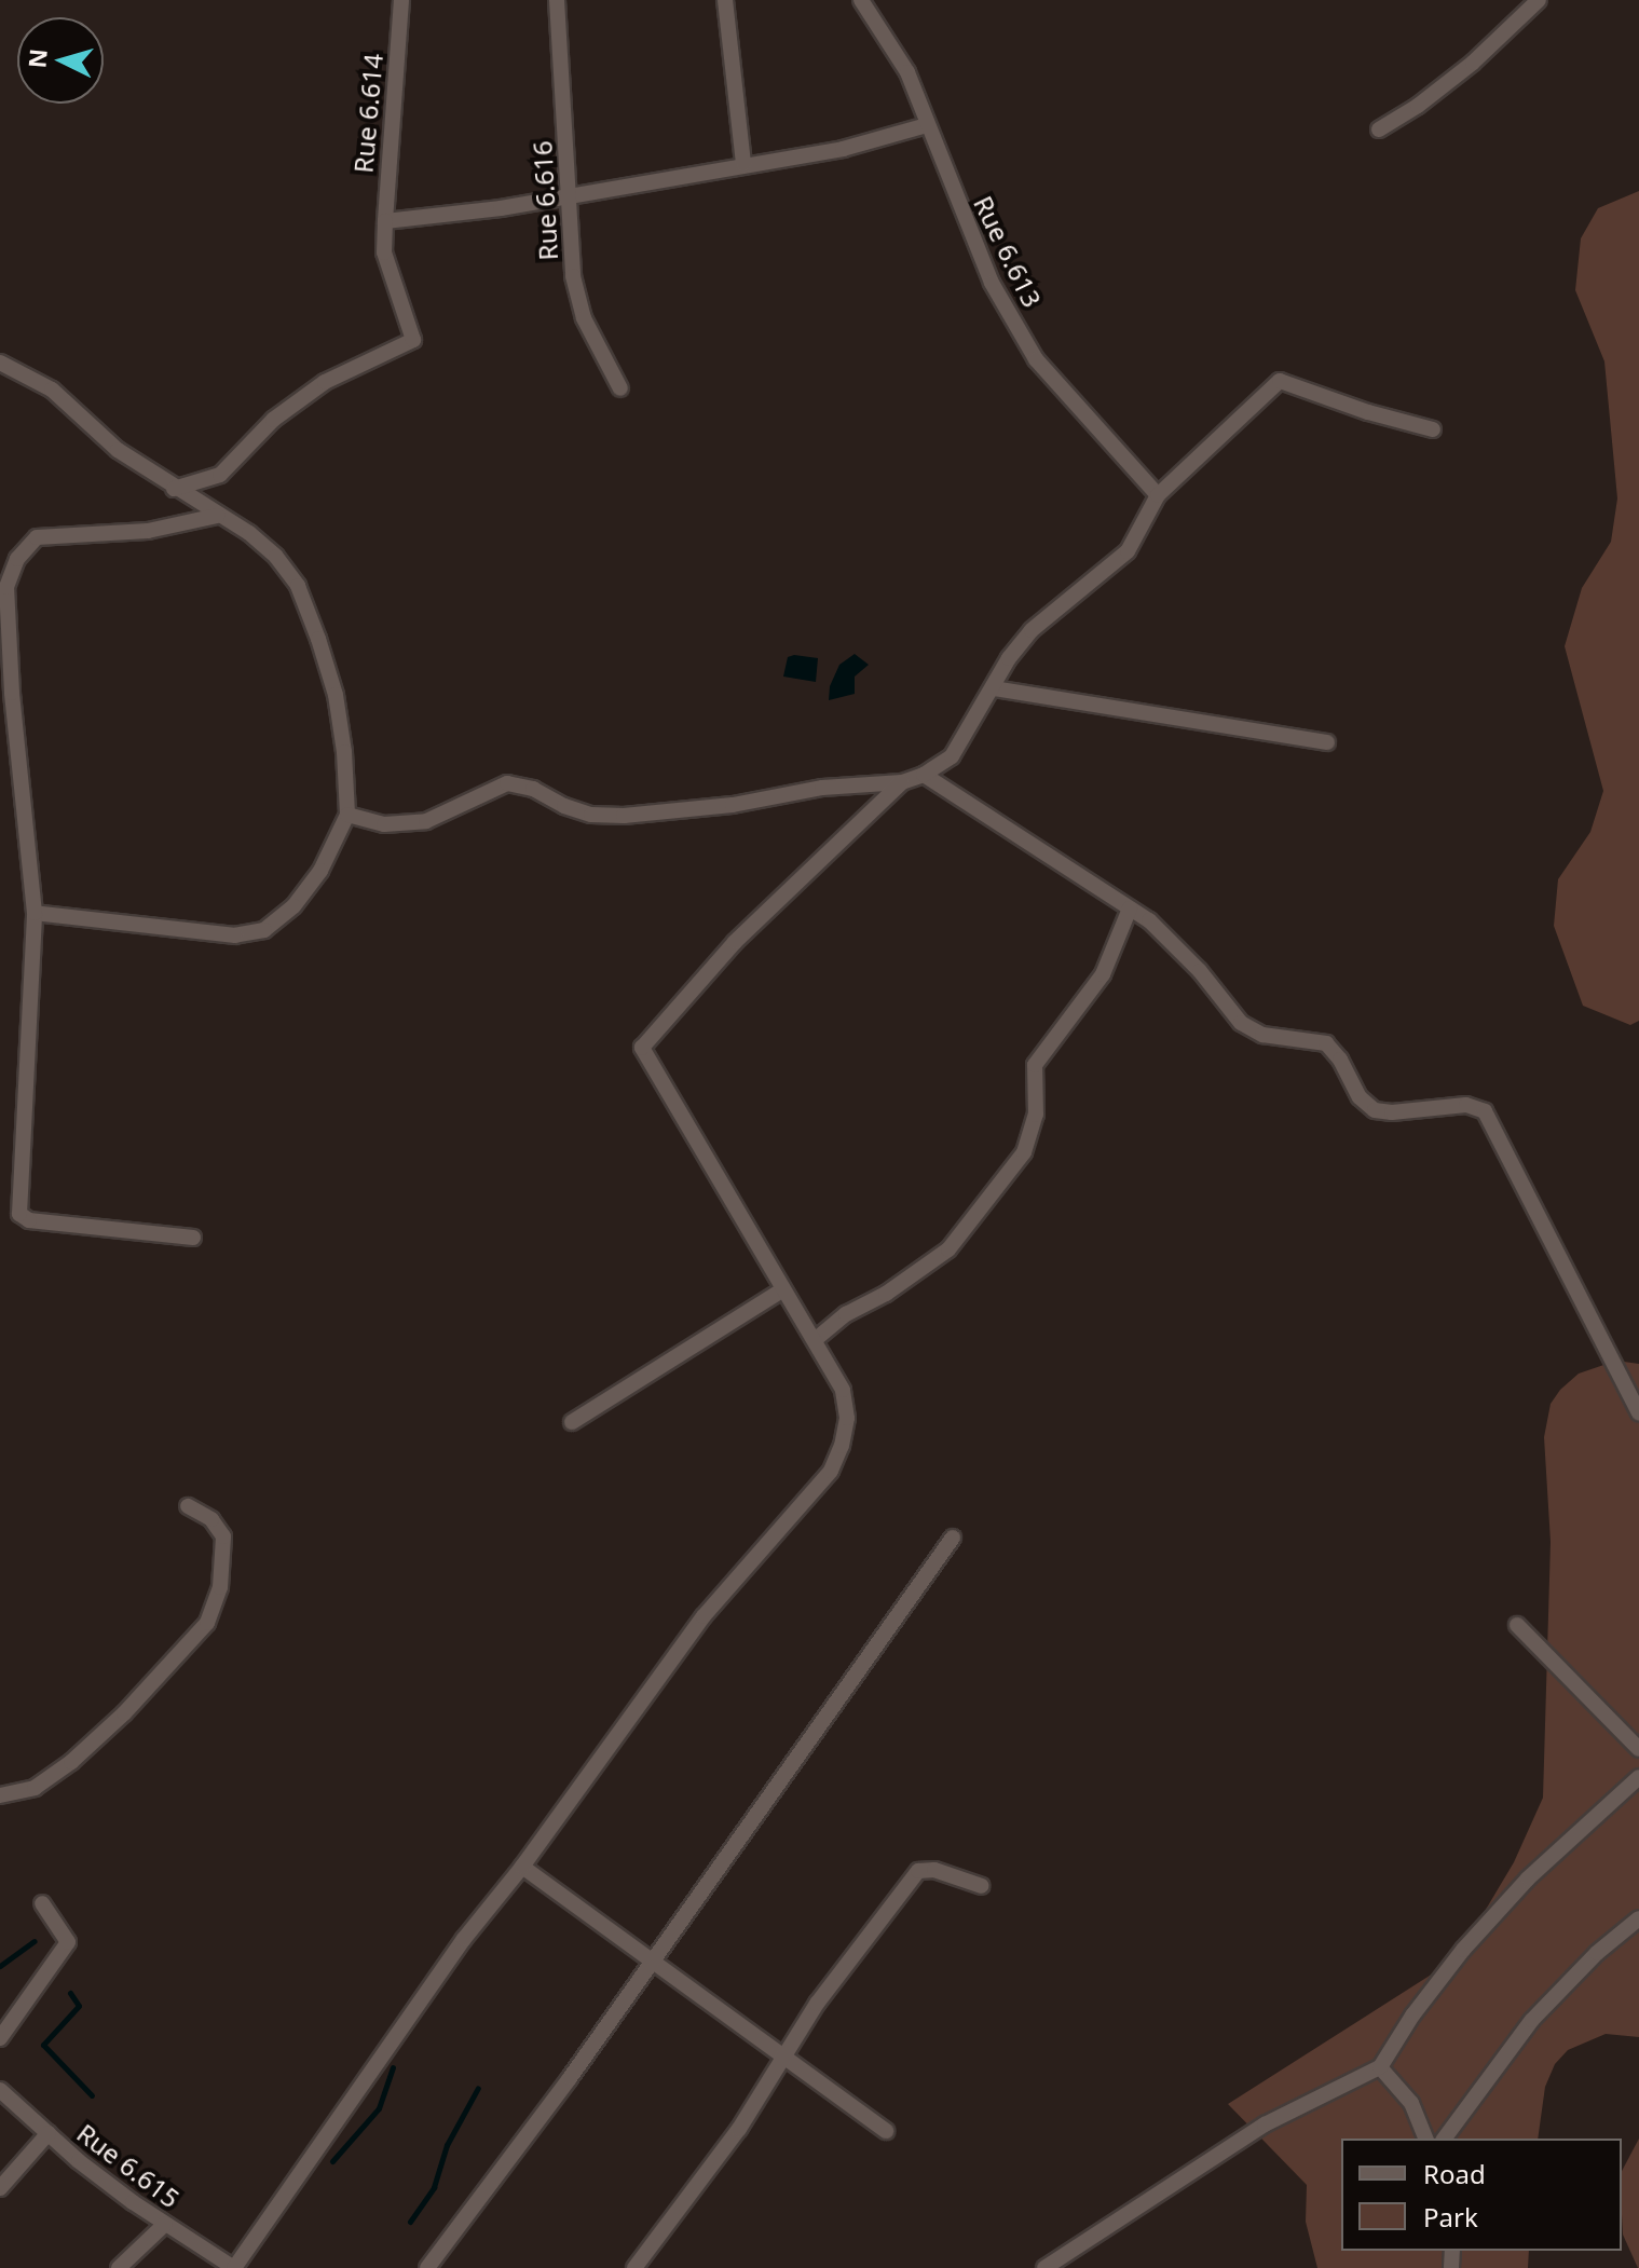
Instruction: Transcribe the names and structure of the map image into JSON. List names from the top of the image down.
{
  "streets": {
    "street": [
      "Rue 6.614",
      "Rue 6.616",
      "Rue 6.613",
      "Rue 6.615"
    ]
  },
  "legend": ["Road", "Park"],
  "north": "left"
}
